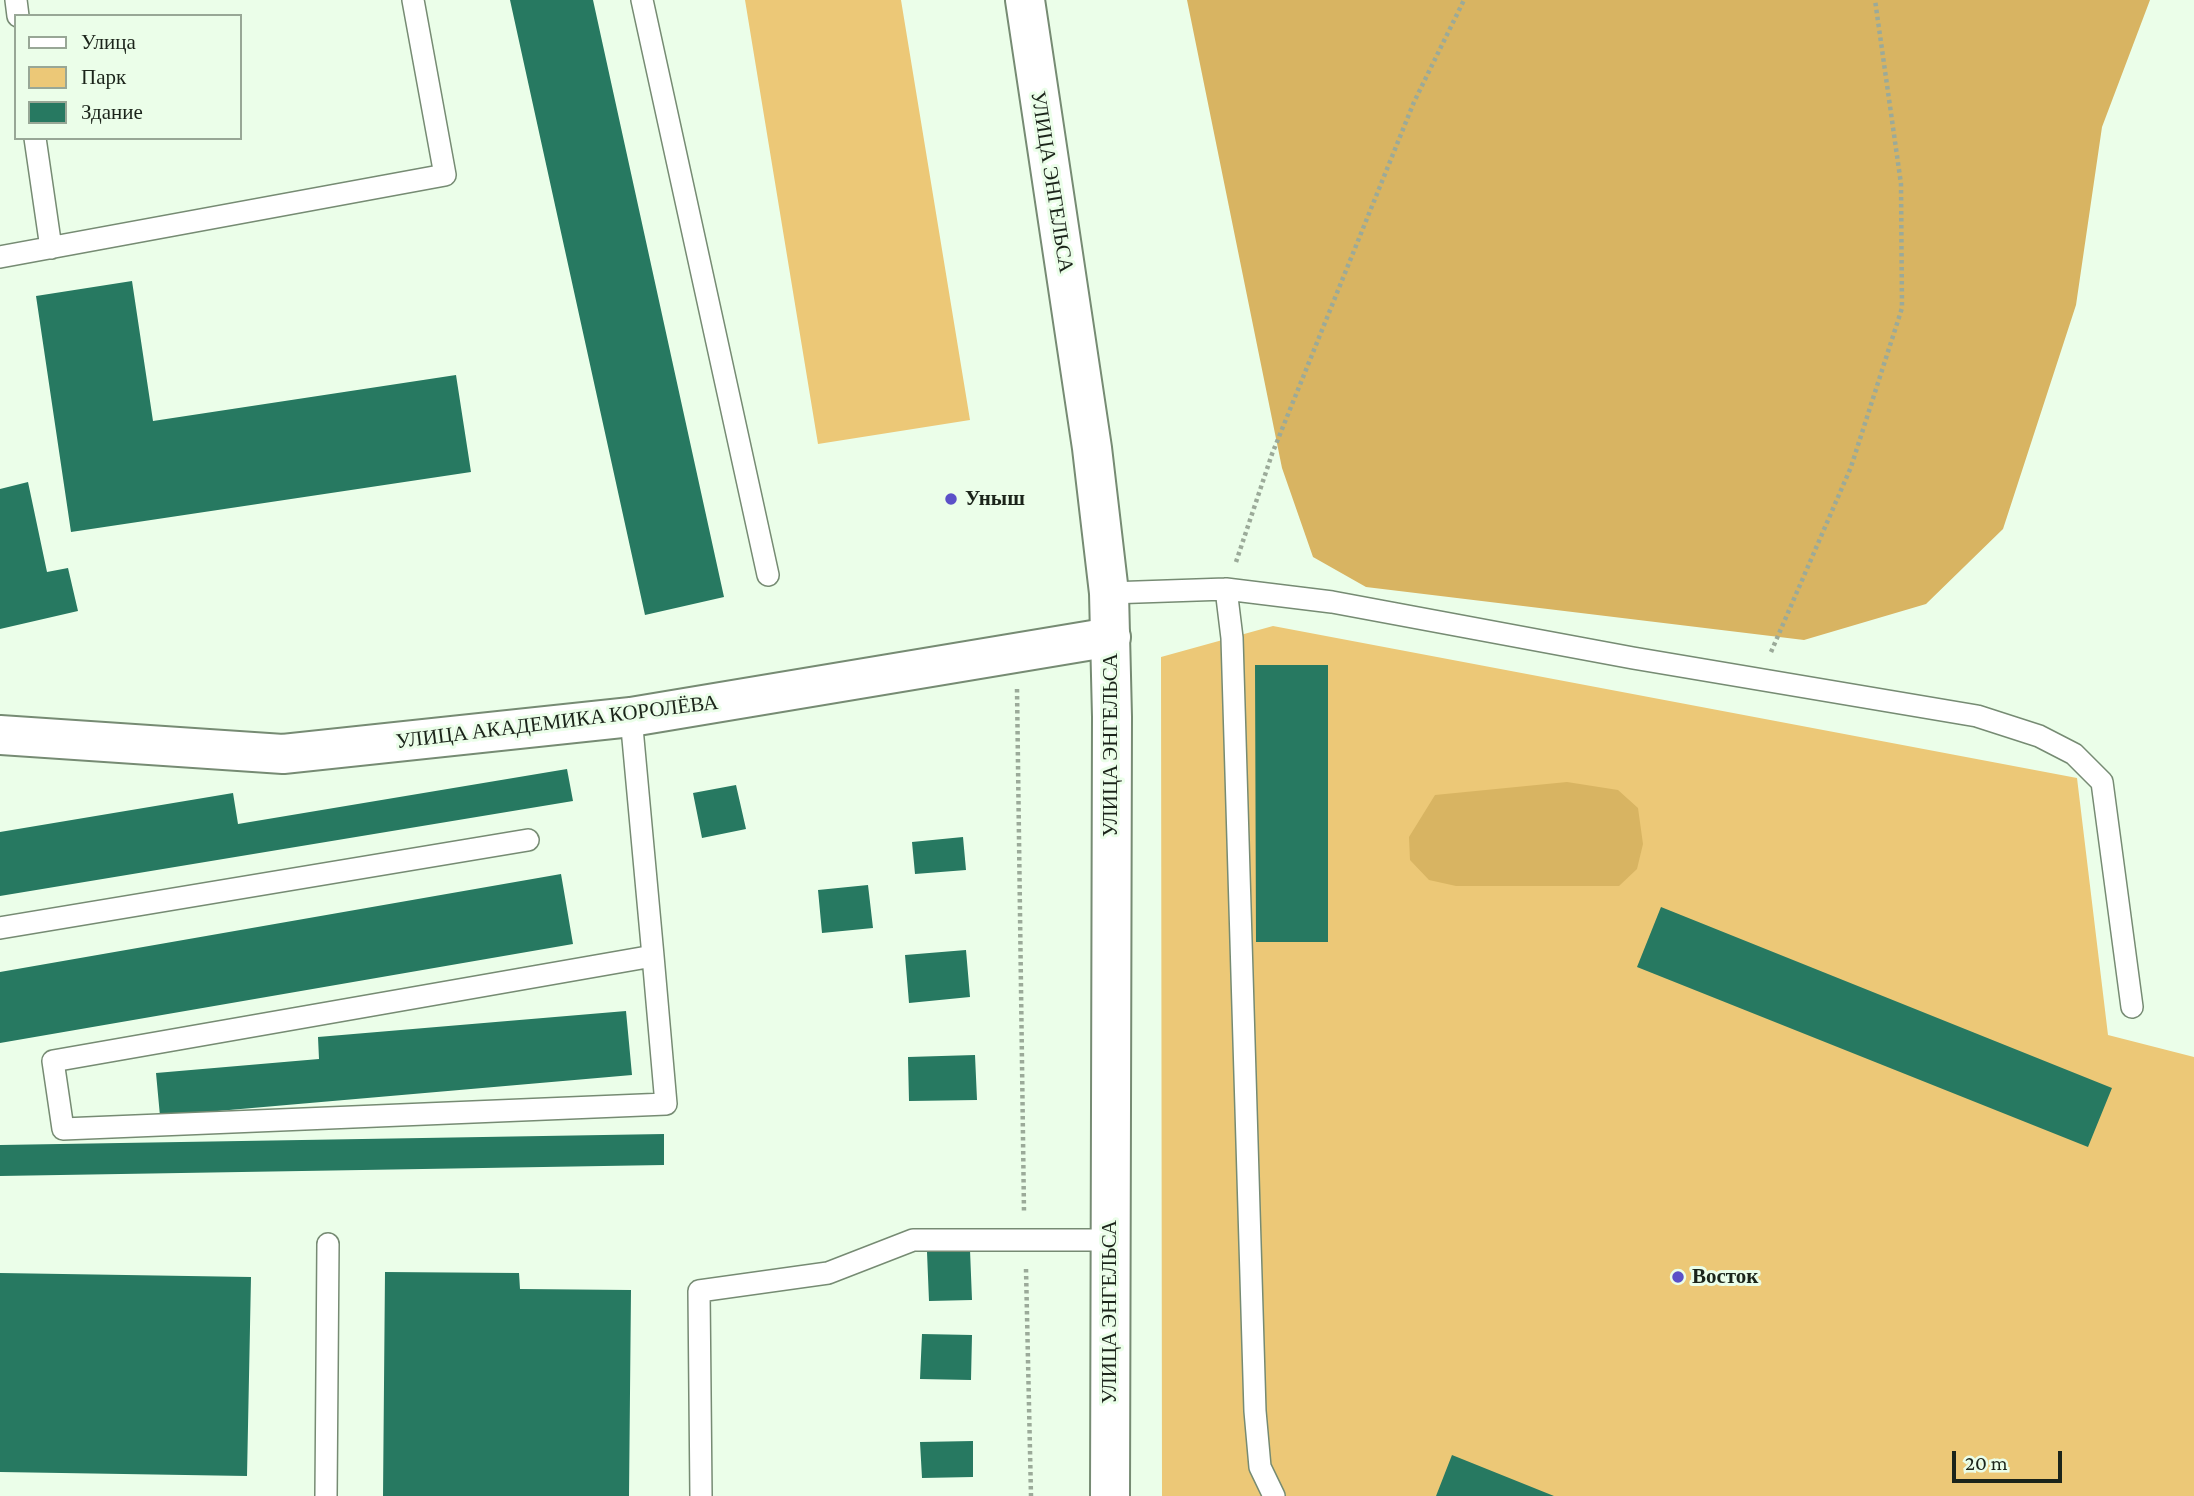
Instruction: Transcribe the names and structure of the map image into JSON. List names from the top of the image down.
{
  "streets": {
    "main road": ["УЛИЦА ЭНГЕЛЬСА", "УЛИЦА АКАДЕМИКА КОРОЛЁВА"]
  },
  "crossings": [
    ["УЛИЦА ЭНГЕЛЬСА", "УЛИЦА АКАДЕМИКА КОРОЛЁВА"]
  ],
  "places": ["Уныш", "Восток"],
  "legend": ["Улица", "Парк", "Здание"],
  "scale_bar": "20 m"
}
